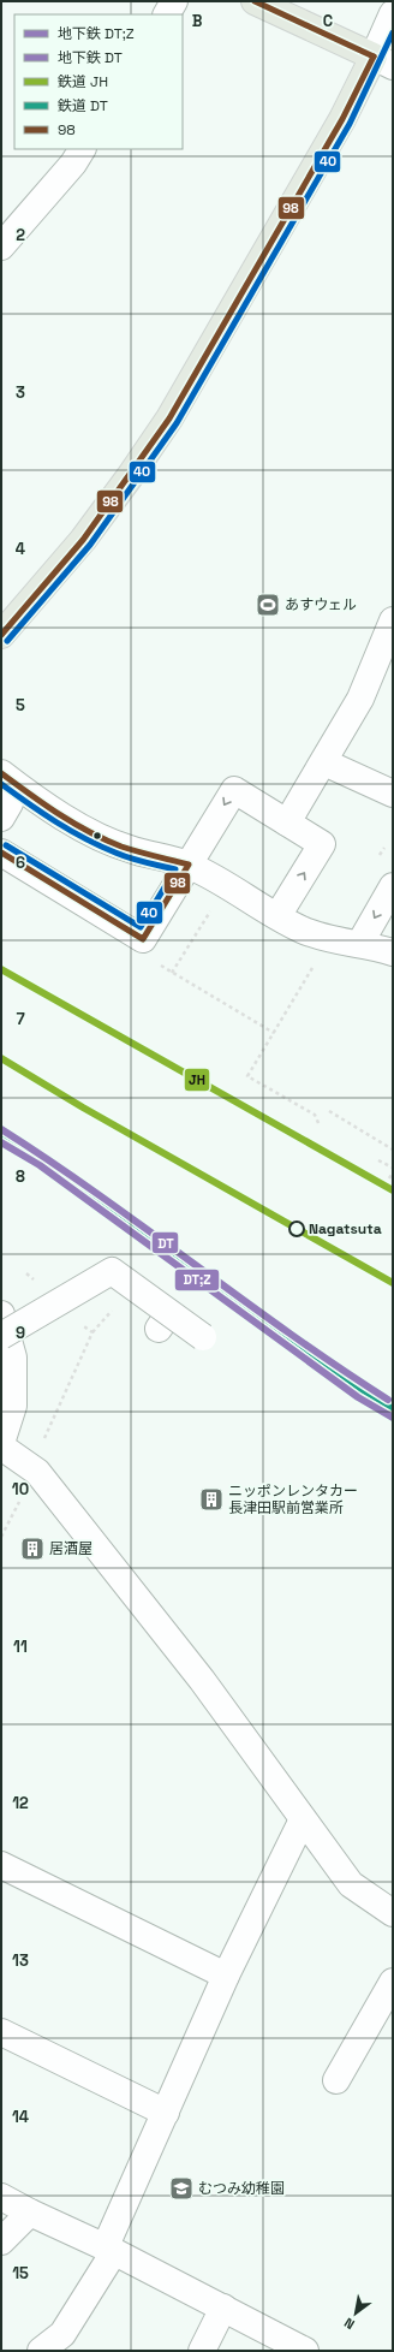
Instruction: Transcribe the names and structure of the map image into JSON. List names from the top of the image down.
{
  "places": {
    "sports": ["あすウェル"],
    "other": ["Nagatsuta"],
    "building": ["ニッポンレンタカー 長津田駅前営業所", "居酒屋"],
    "school or university": ["むつみ幼稚園"]
  },
  "lines": [
    "transit line 98",
    "transit line 40",
    "rail line JH",
    "metro line DT",
    "rail line DT",
    "metro line DT;Z"
  ],
  "legend": [
    "地下鉄 DT;Z",
    "地下鉄 DT",
    "鉄道 JH",
    "鉄道 DT",
    "98"
  ],
  "north": "bottom left",
  "grid": {
    "columns": ["B", "C"],
    "rows": [
      "2",
      "3",
      "4",
      "5",
      "6",
      "7",
      "8",
      "9",
      "10",
      "11",
      "12",
      "13",
      "14",
      "15"
    ]
  }
}
